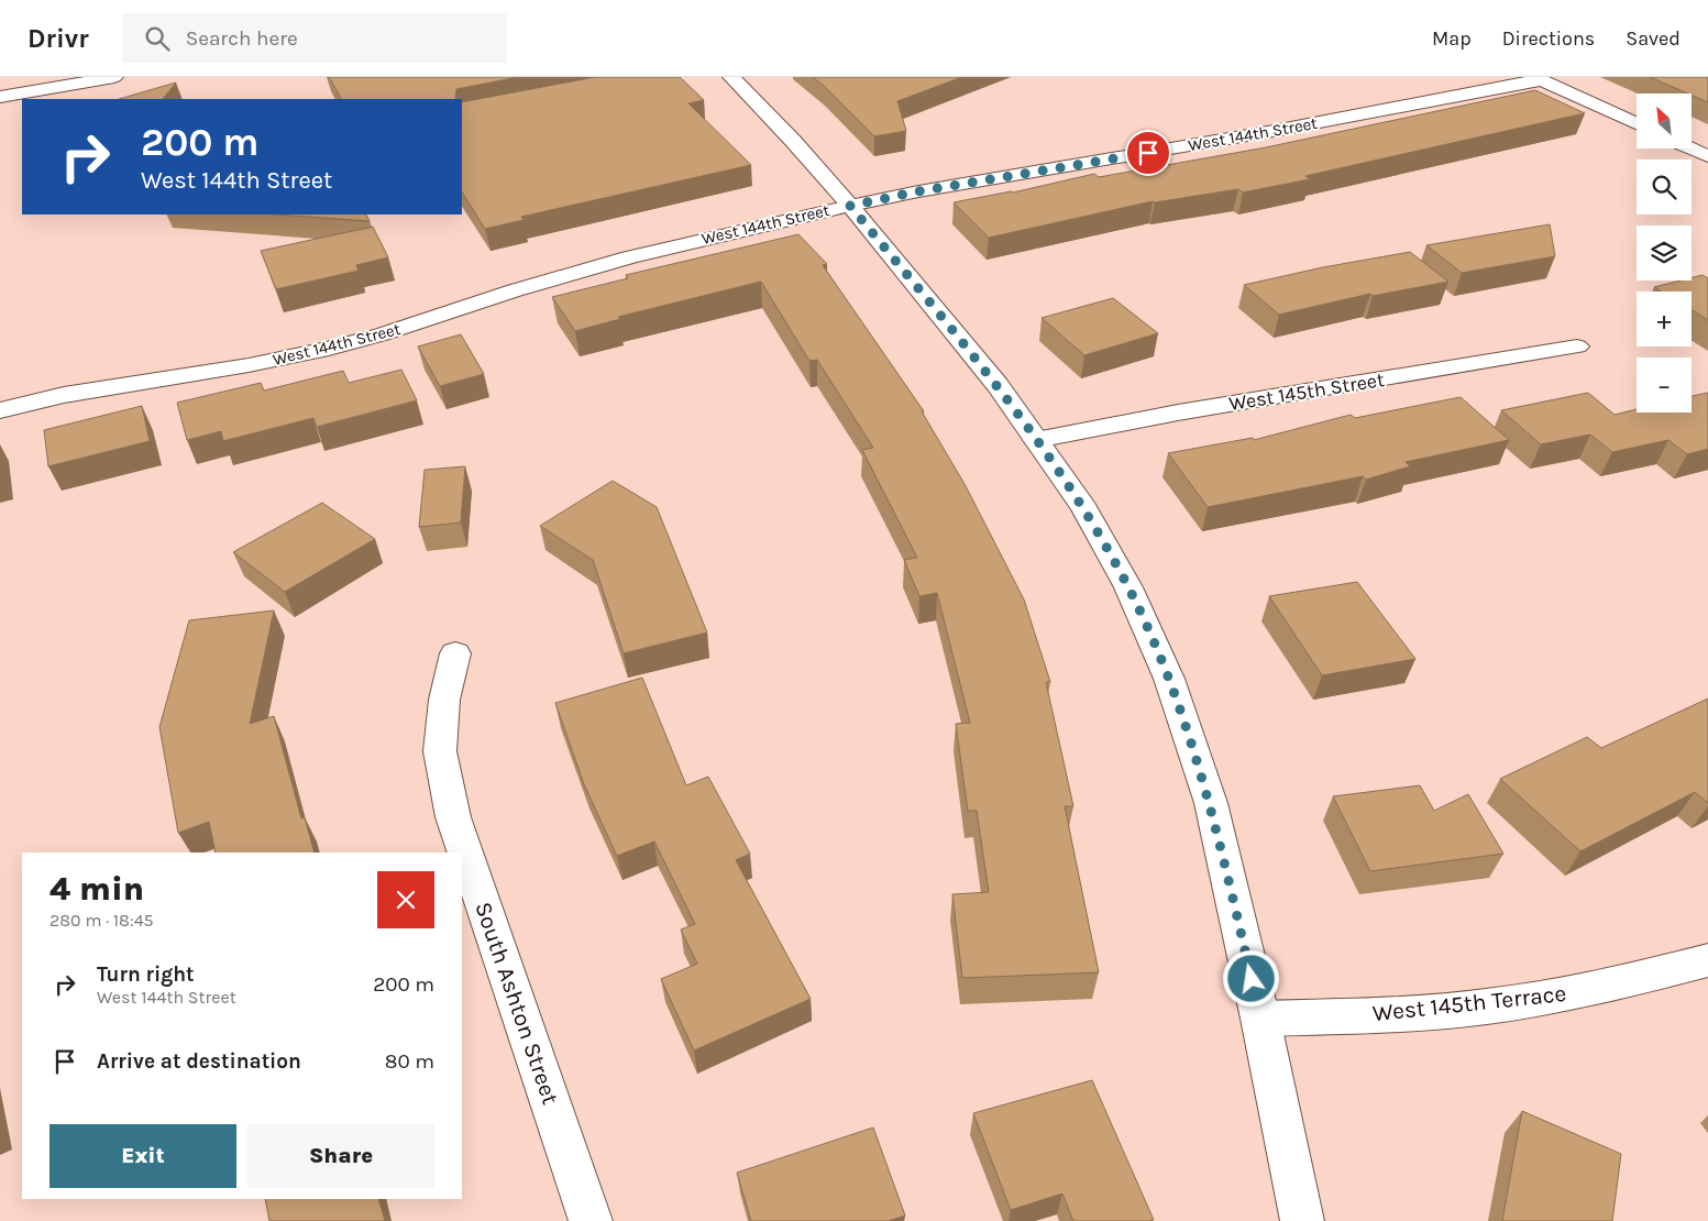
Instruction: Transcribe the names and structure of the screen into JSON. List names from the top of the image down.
{
  "streets": {
    "street": [
      "West 144th Street",
      "West 145th Street",
      "South Ashton Street",
      "West 145th Terrace"
    ]
  },
  "north": "top left",
  "page": {
    "header": "Drivr",
    "search": "Search here",
    "nav": ["Map", "Directions", "Saved"],
    "map_buttons": ["+", "−"],
    "turn": ["200 m", "West 144th Street"],
    "heading": ["4 min", "280 m · 18:45"],
    "list": [
      {
        "name": "Turn right",
        "note": "West 144th Street",
        "value": "200 m"
      },
      {
        "name": "Arrive at destination",
        "value": "80 m"
      }
    ],
    "buttons": ["Exit", "Share"]
  }
}
